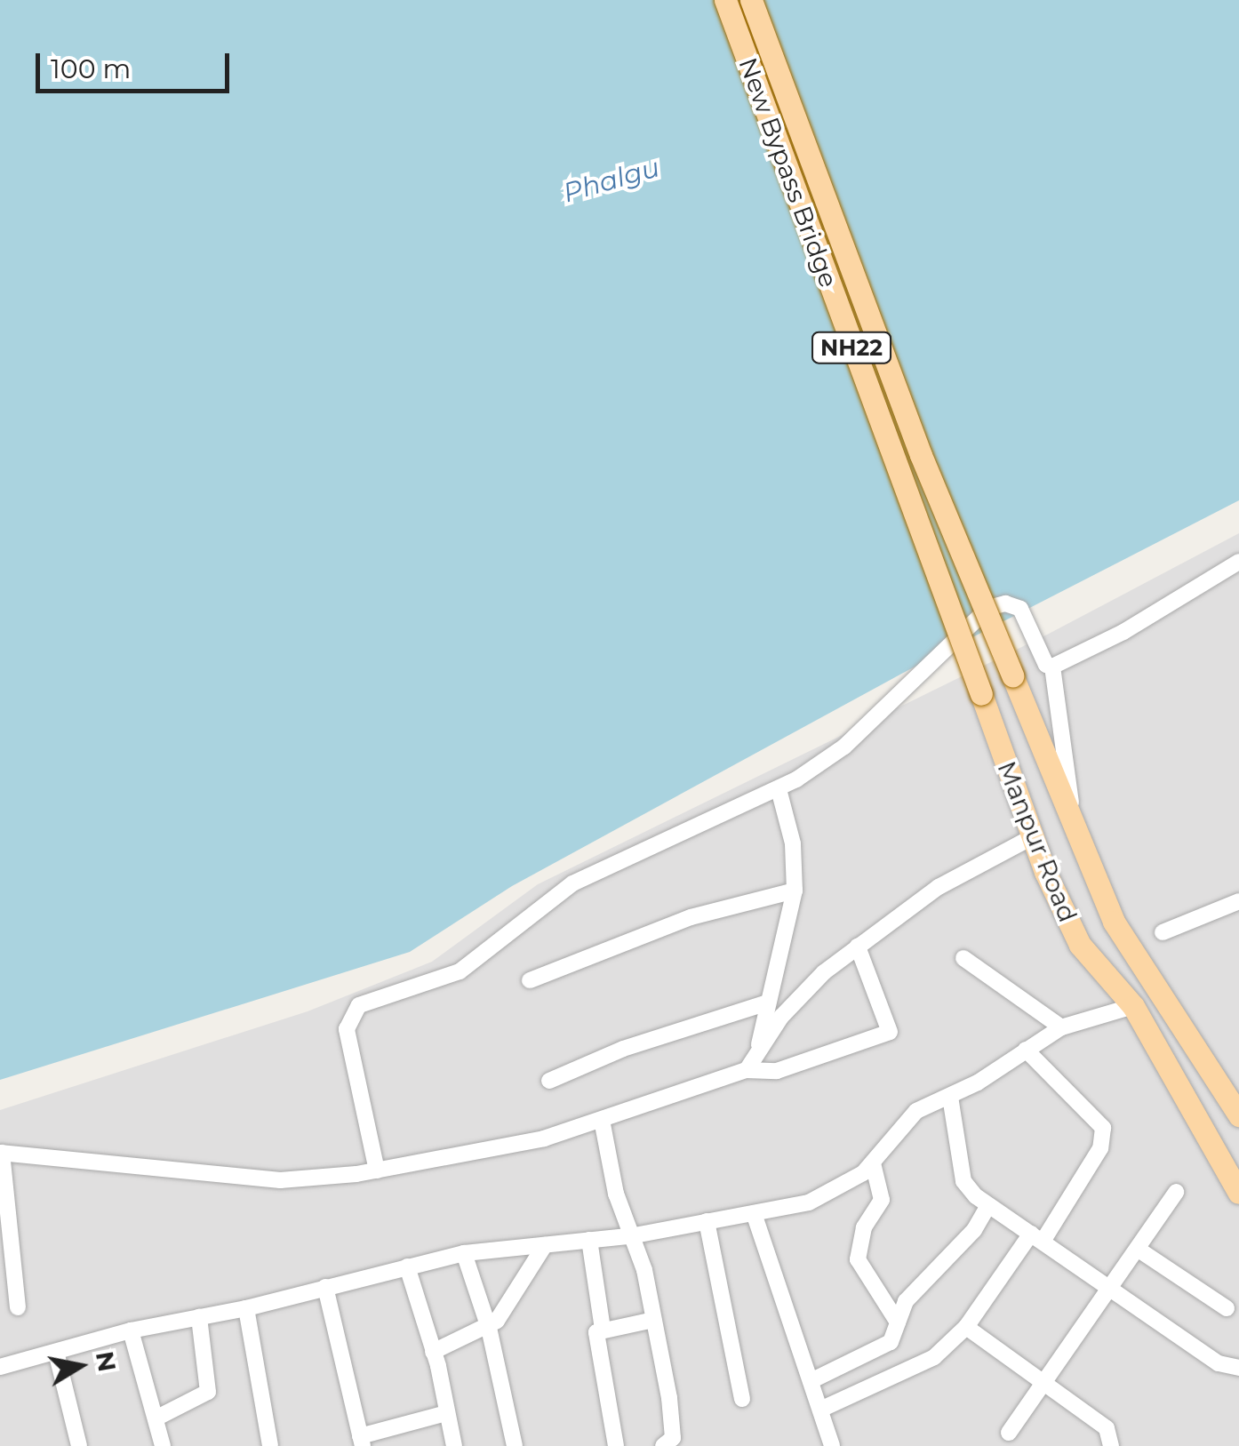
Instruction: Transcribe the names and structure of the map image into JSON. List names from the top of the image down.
{
  "streets": {
    "main road": ["New Bypass Bridge", "NH22", "Manpur Road"]
  },
  "crossings": [
    ["New Bypass Bridge", "Manpur Road"]
  ],
  "water": ["Phalgu"],
  "scale_bar": "100 m",
  "north": "right"
}
